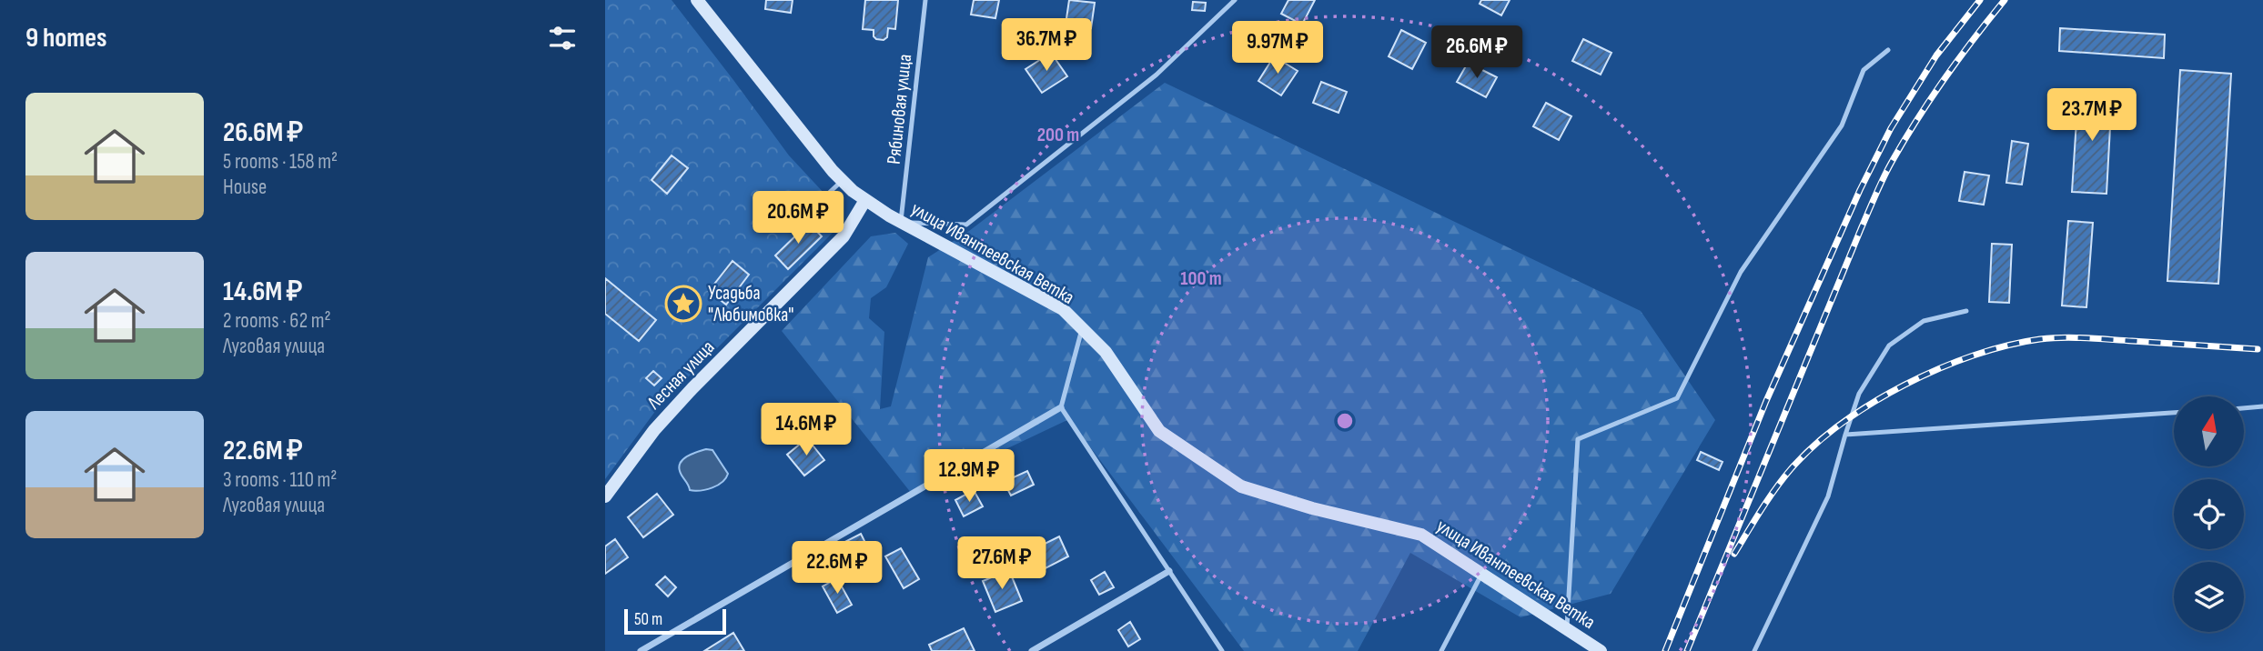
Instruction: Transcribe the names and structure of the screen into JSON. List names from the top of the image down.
{
  "streets": {
    "main road": ["улица Ивантеевская Ветка", "Лесная улица"],
    "lane": ["Рябиновая улица"]
  },
  "crossings": [
    ["Рябиновая улица", "улица Ивантеевская Ветка"],
    ["улица Ивантеевская Ветка", "Лесная улица"]
  ],
  "places": {
    "place": ["Усадьба \"Любимовка\""]
  },
  "scale_bar": "50 m",
  "north": "top",
  "page": {
    "heading": "9 homes",
    "price": [
      "36.7M ₽",
      "9.97M ₽",
      "26.6M ₽",
      "23.7M ₽",
      "20.6M ₽",
      "14.6M ₽",
      "12.9M ₽",
      "27.6M ₽",
      "22.6M ₽"
    ],
    "list": [
      {
        "name": "26.6M ₽",
        "note": "5 rooms · 158 m² · House"
      },
      {
        "name": "14.6M ₽",
        "note": "2 rooms · 62 m² · Луговая улица"
      },
      {
        "name": "22.6M ₽",
        "note": "3 rooms · 110 m² · Луговая улица"
      }
    ],
    "scale": "50 m"
  },
  "rings": ["200 m", "100 m"]
}
